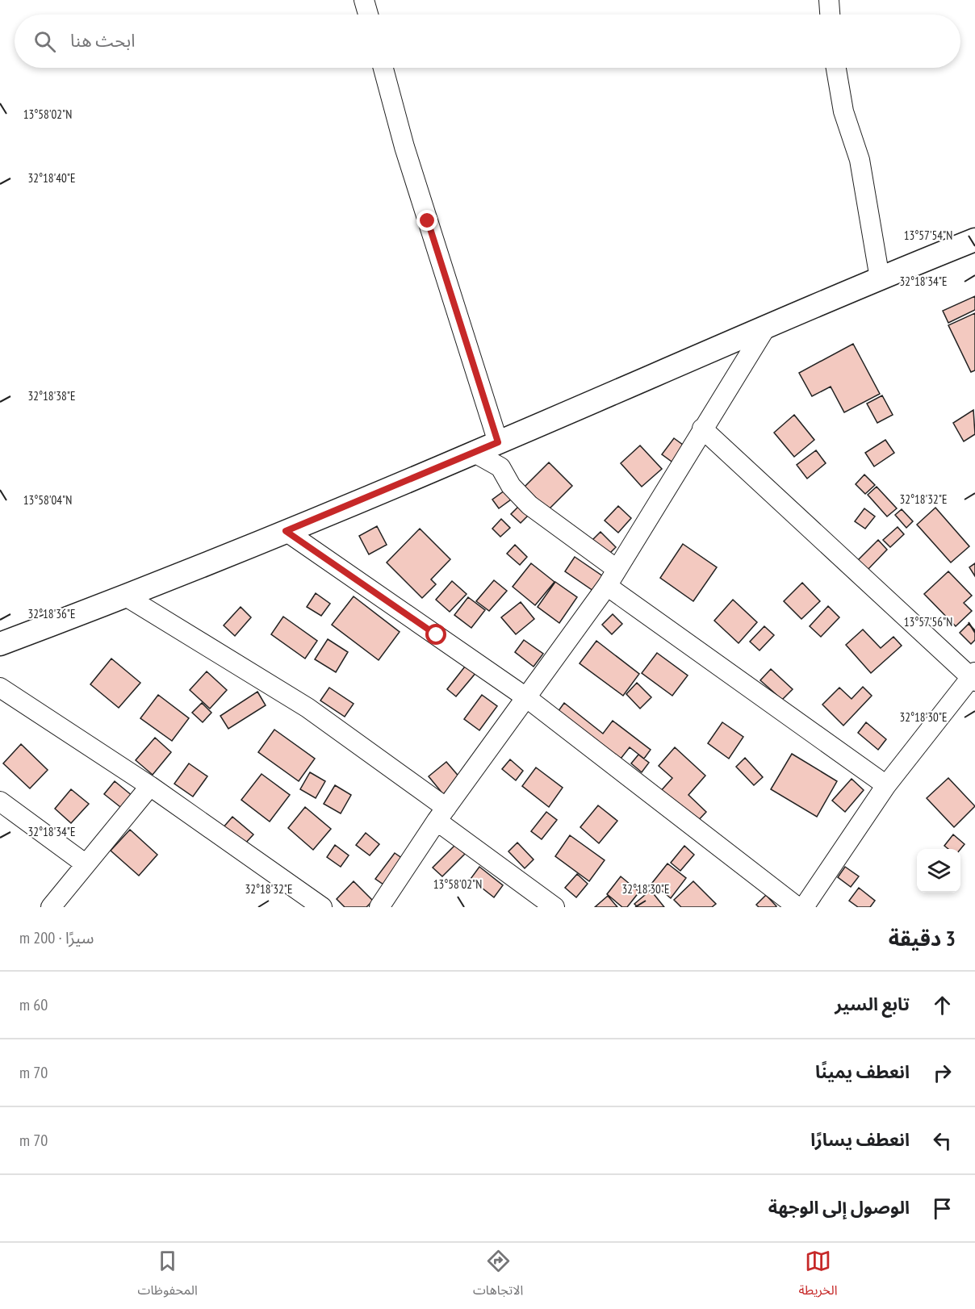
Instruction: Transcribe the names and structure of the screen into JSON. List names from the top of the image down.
{
  "page": {
    "search": "ابحث هنا",
    "heading": ["3 دقيقة", "سيرًا · 200 m"],
    "list": [
      ["تابع السير", "60 m"],
      ["انعطف يمينًا", "70 m"],
      ["انعطف يسارًا", "70 m"],
      "الوصول إلى الوجهة"
    ],
    "nav": ["الخريطة", "الاتجاهات", "المحفوظات"]
  },
  "coordinates": [
    "13°58'02\"N",
    "32°18'40\"E",
    "13°57'54\"N",
    "32°18'34\"E",
    "32°18'38\"E",
    "32°18'32\"E",
    "13°58'04\"N",
    "32°18'36\"E",
    "13°57'56\"N",
    "32°18'30\"E"
  ]
}
